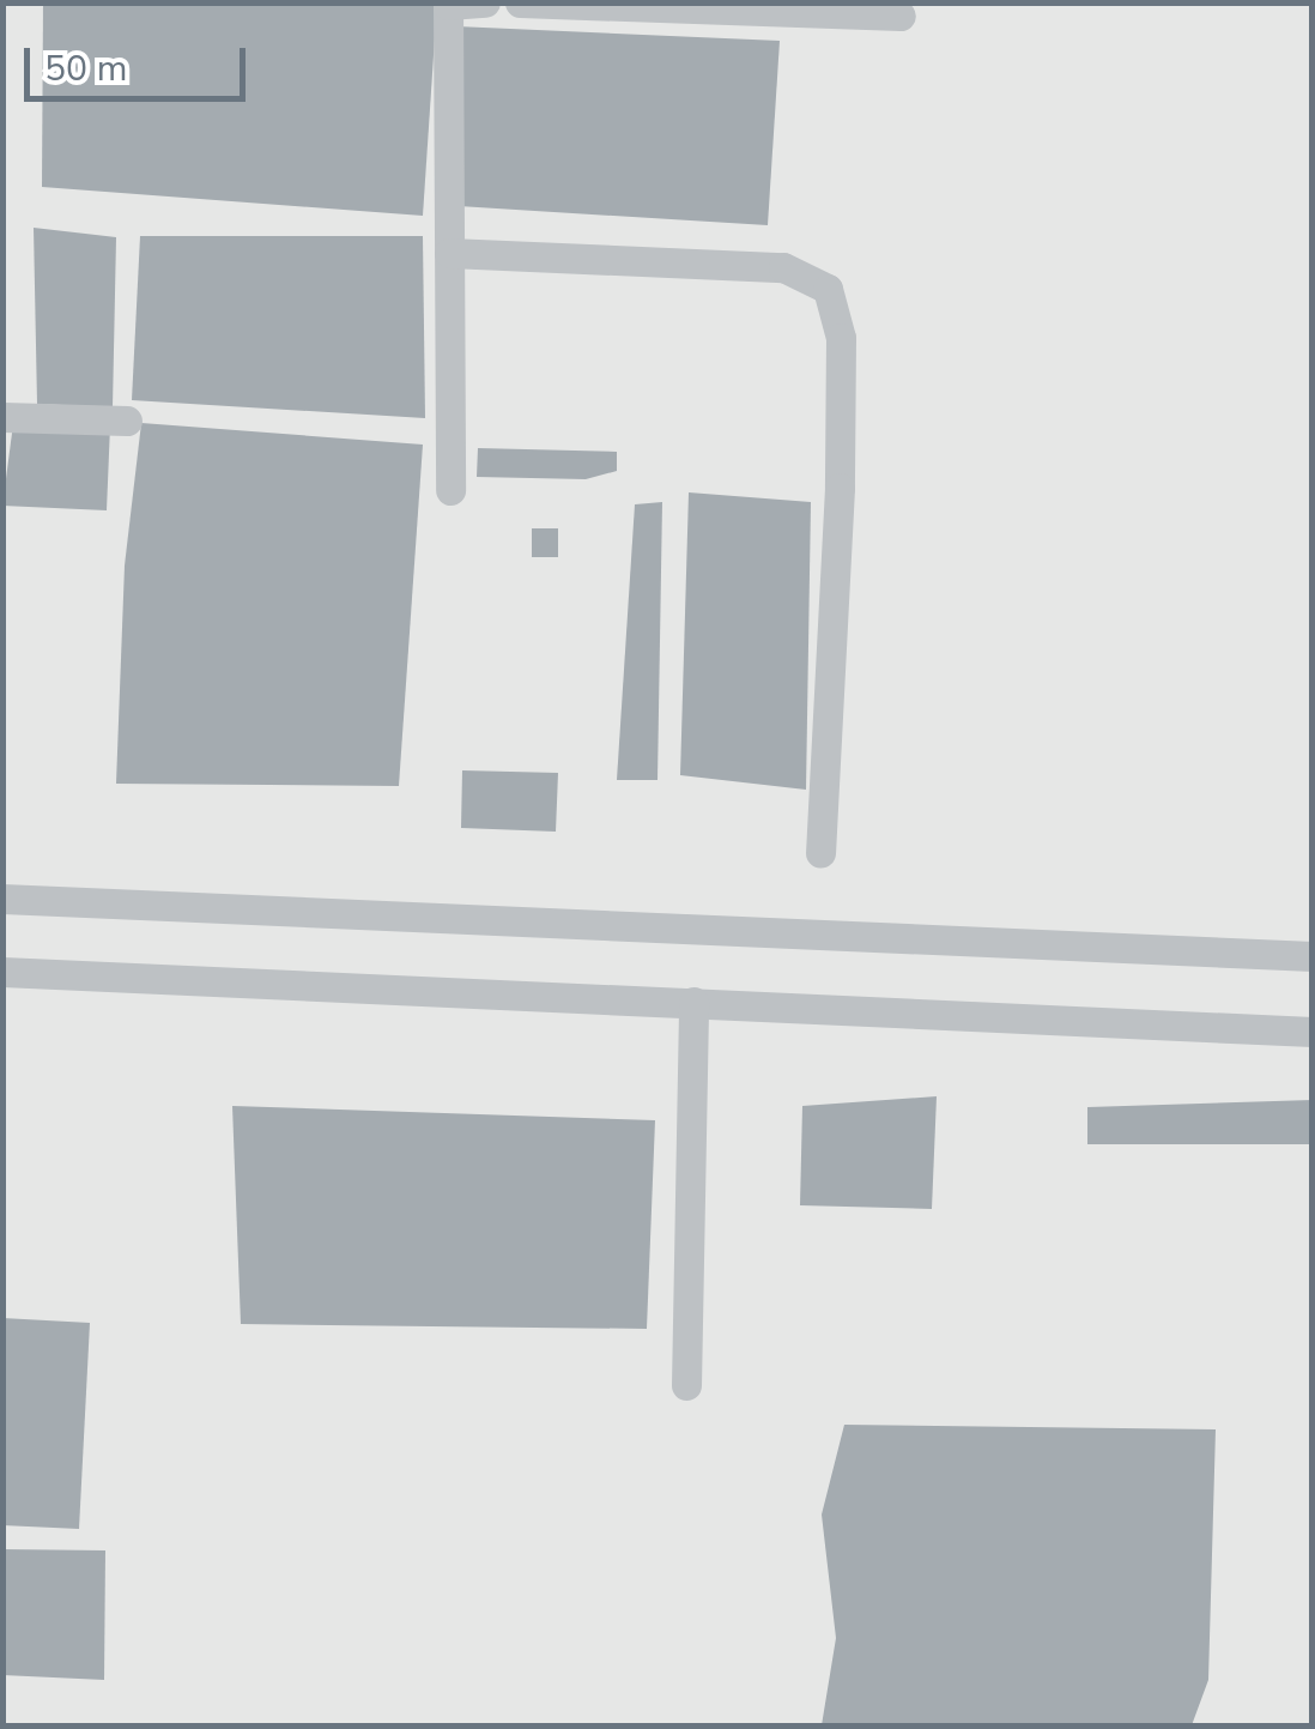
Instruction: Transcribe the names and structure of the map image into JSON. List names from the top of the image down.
{
  "scale_bar": "50 m"
}
